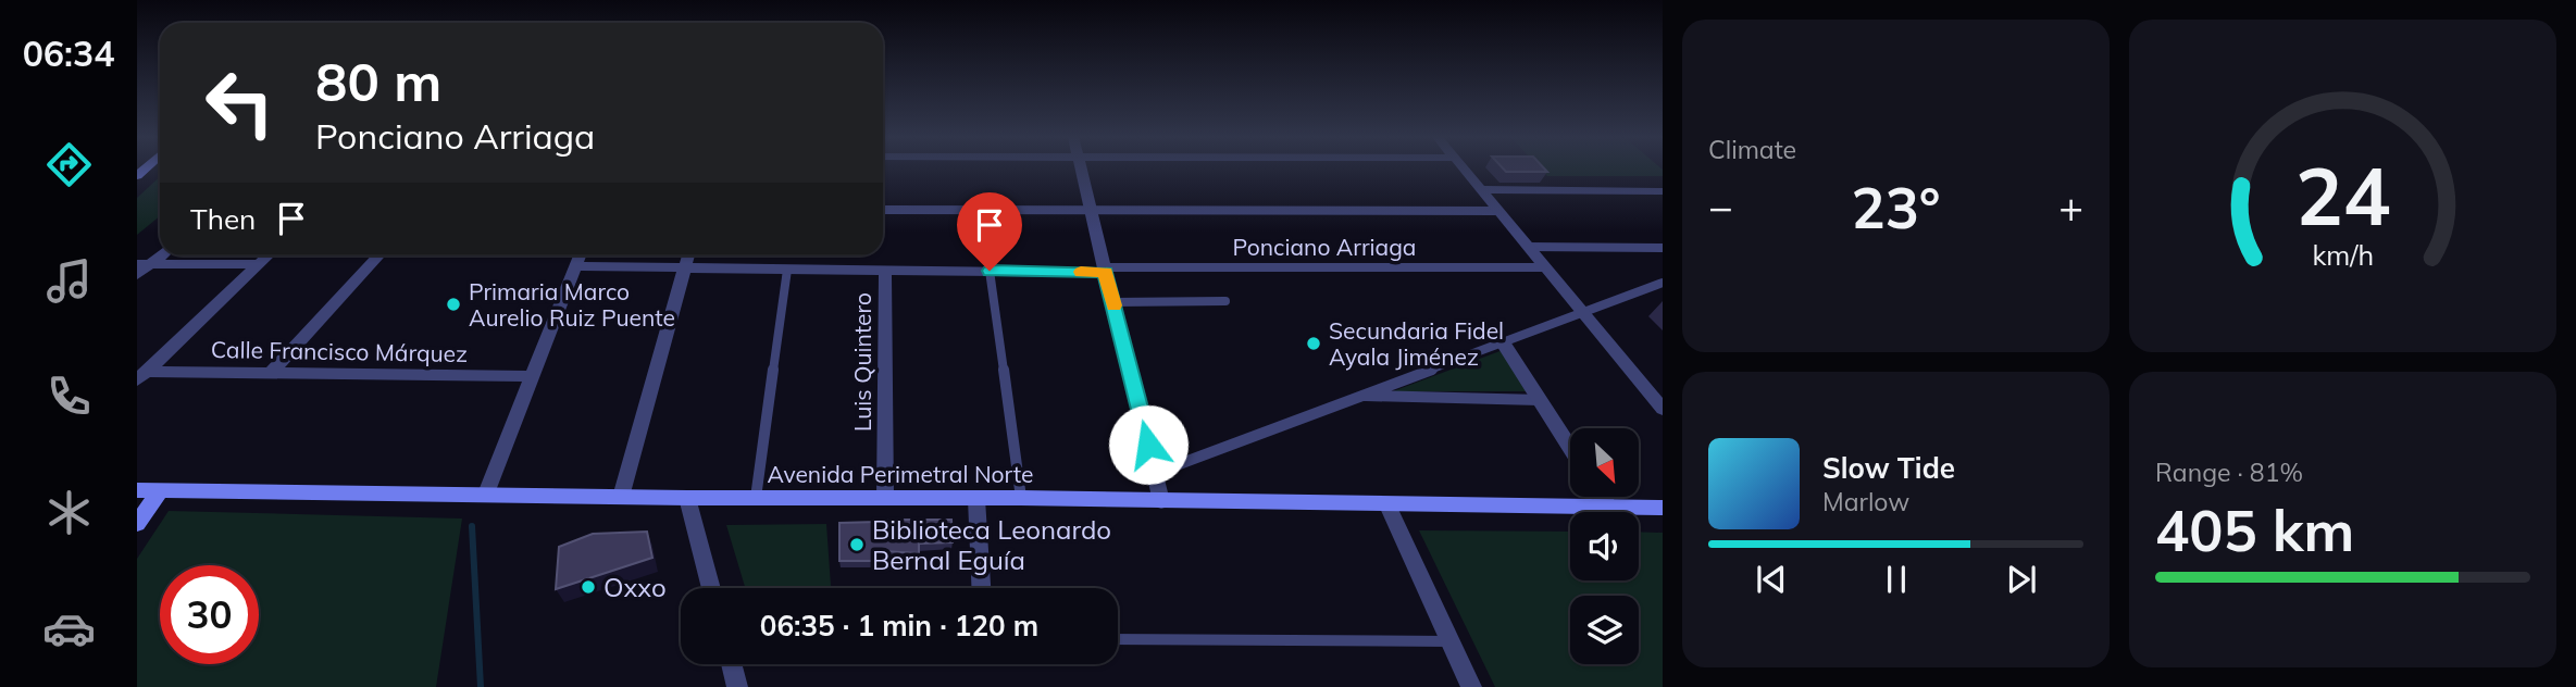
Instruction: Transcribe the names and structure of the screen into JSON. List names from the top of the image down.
{
  "streets": {
    "street": [
      "Ponciano Arriaga",
      "Calle Francisco Márquez",
      "Luis Quintero",
      "Avenida Perimetral Norte"
    ]
  },
  "crossings": [
    ["Ponciano Arriaga", "Luis Quintero"],
    ["Luis Quintero", "Avenida Perimetral Norte"]
  ],
  "places": [
    "Primaria Marco Aurelio Ruiz Puente",
    "Secundaria Fidel Ayala Jiménez",
    "Biblioteca Leonardo Bernal Eguía",
    "Oxxo"
  ],
  "north": "bottom right",
  "page": {
    "tabs": "06:34",
    "tile": [
      "Climate",
      ["Range · 81%", "405 km"]
    ],
    "turn": ["80 m", "Ponciano Arriaga"],
    "heat": ["−", "23°", "+"],
    "then": "Then",
    "song": ["Slow Tide", "Marlow"],
    "limit": "30",
    "trip": "06:35 · 1 min · 120 m",
    "gauge": ["24", "km/h"]
  }
}
